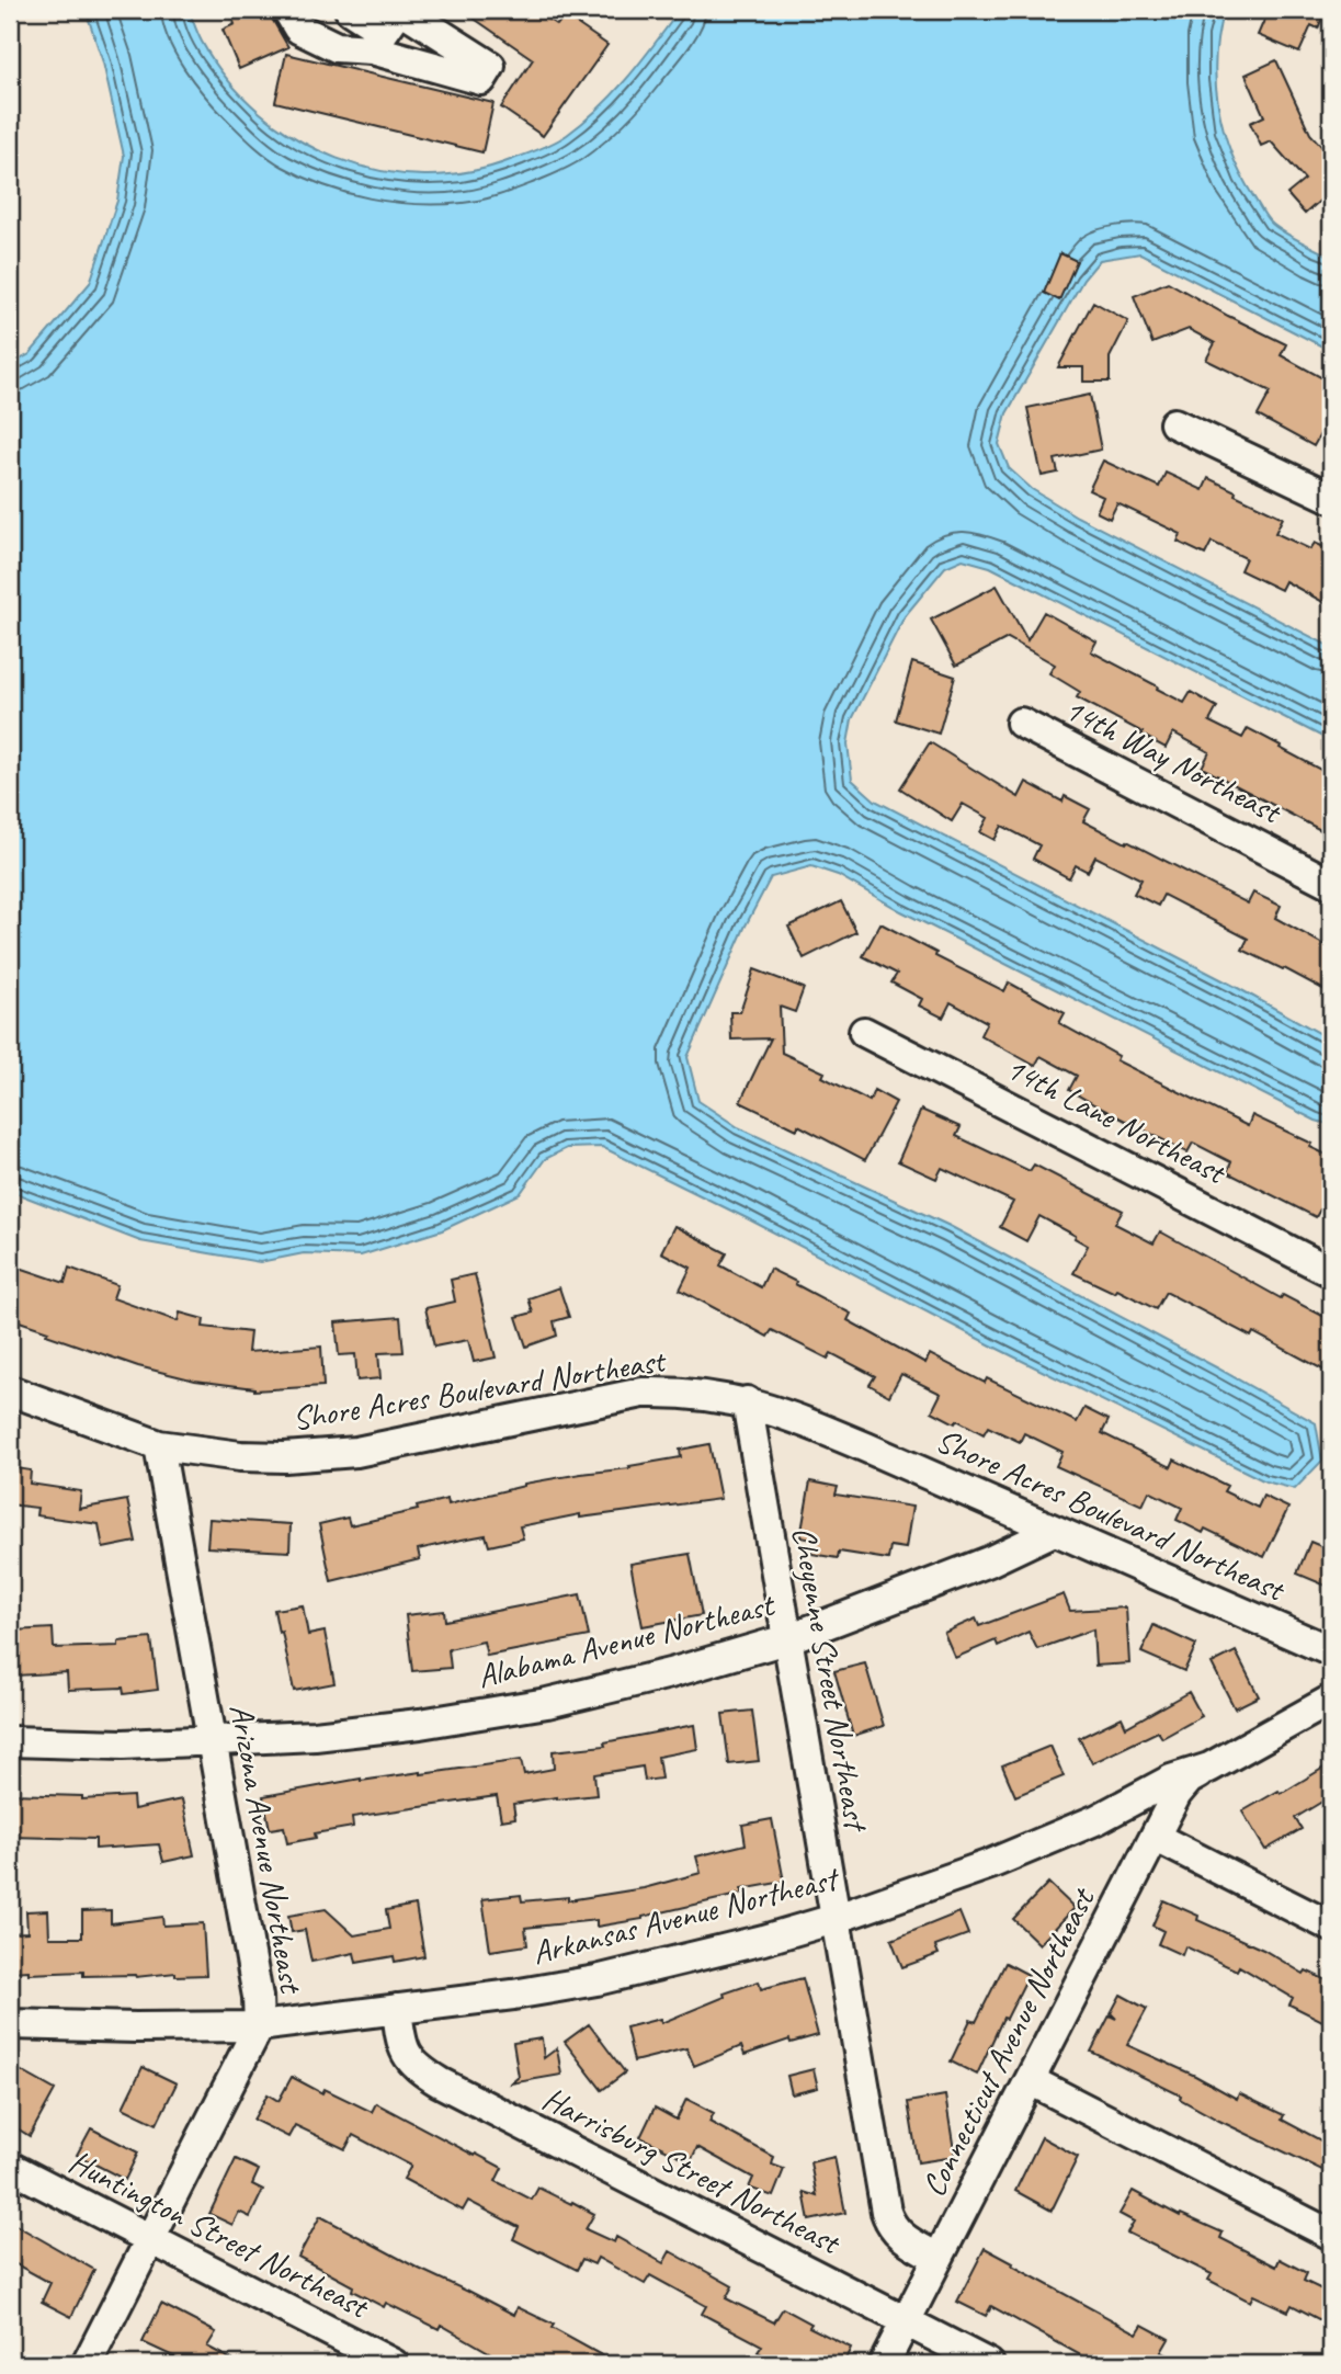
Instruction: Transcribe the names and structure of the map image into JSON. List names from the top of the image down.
{
  "streets": {
    "street": [
      "14th Way Northeast",
      "14th Lane Northeast",
      "Shore Acres Boulevard Northeast",
      "Alabama Avenue Northeast",
      "Cheyenne Street Northeast",
      "Arizona Avenue Northeast",
      "Arkansas Avenue Northeast",
      "Connecticut Avenue Northeast",
      "Harrisburg Street Northeast",
      "Huntington Street Northeast"
    ]
  },
  "crossings": [
    ["Shore Acres Boulevard Northeast", "Alabama Avenue Northeast"],
    ["Shore Acres Boulevard Northeast", "Cheyenne Street Northeast"],
    ["Shore Acres Boulevard Northeast", "Arizona Avenue Northeast"],
    ["Alabama Avenue Northeast", "Cheyenne Street Northeast"],
    ["Alabama Avenue Northeast", "Arizona Avenue Northeast"],
    ["Cheyenne Street Northeast", "Arkansas Avenue Northeast"],
    ["Cheyenne Street Northeast", "Connecticut Avenue Northeast"],
    ["Arizona Avenue Northeast", "Arkansas Avenue Northeast"],
    ["Arizona Avenue Northeast", "Huntington Street Northeast"],
    ["Arkansas Avenue Northeast", "Connecticut Avenue Northeast"],
    ["Arkansas Avenue Northeast", "Harrisburg Street Northeast"],
    ["Connecticut Avenue Northeast", "Harrisburg Street Northeast"]
  ]
}
